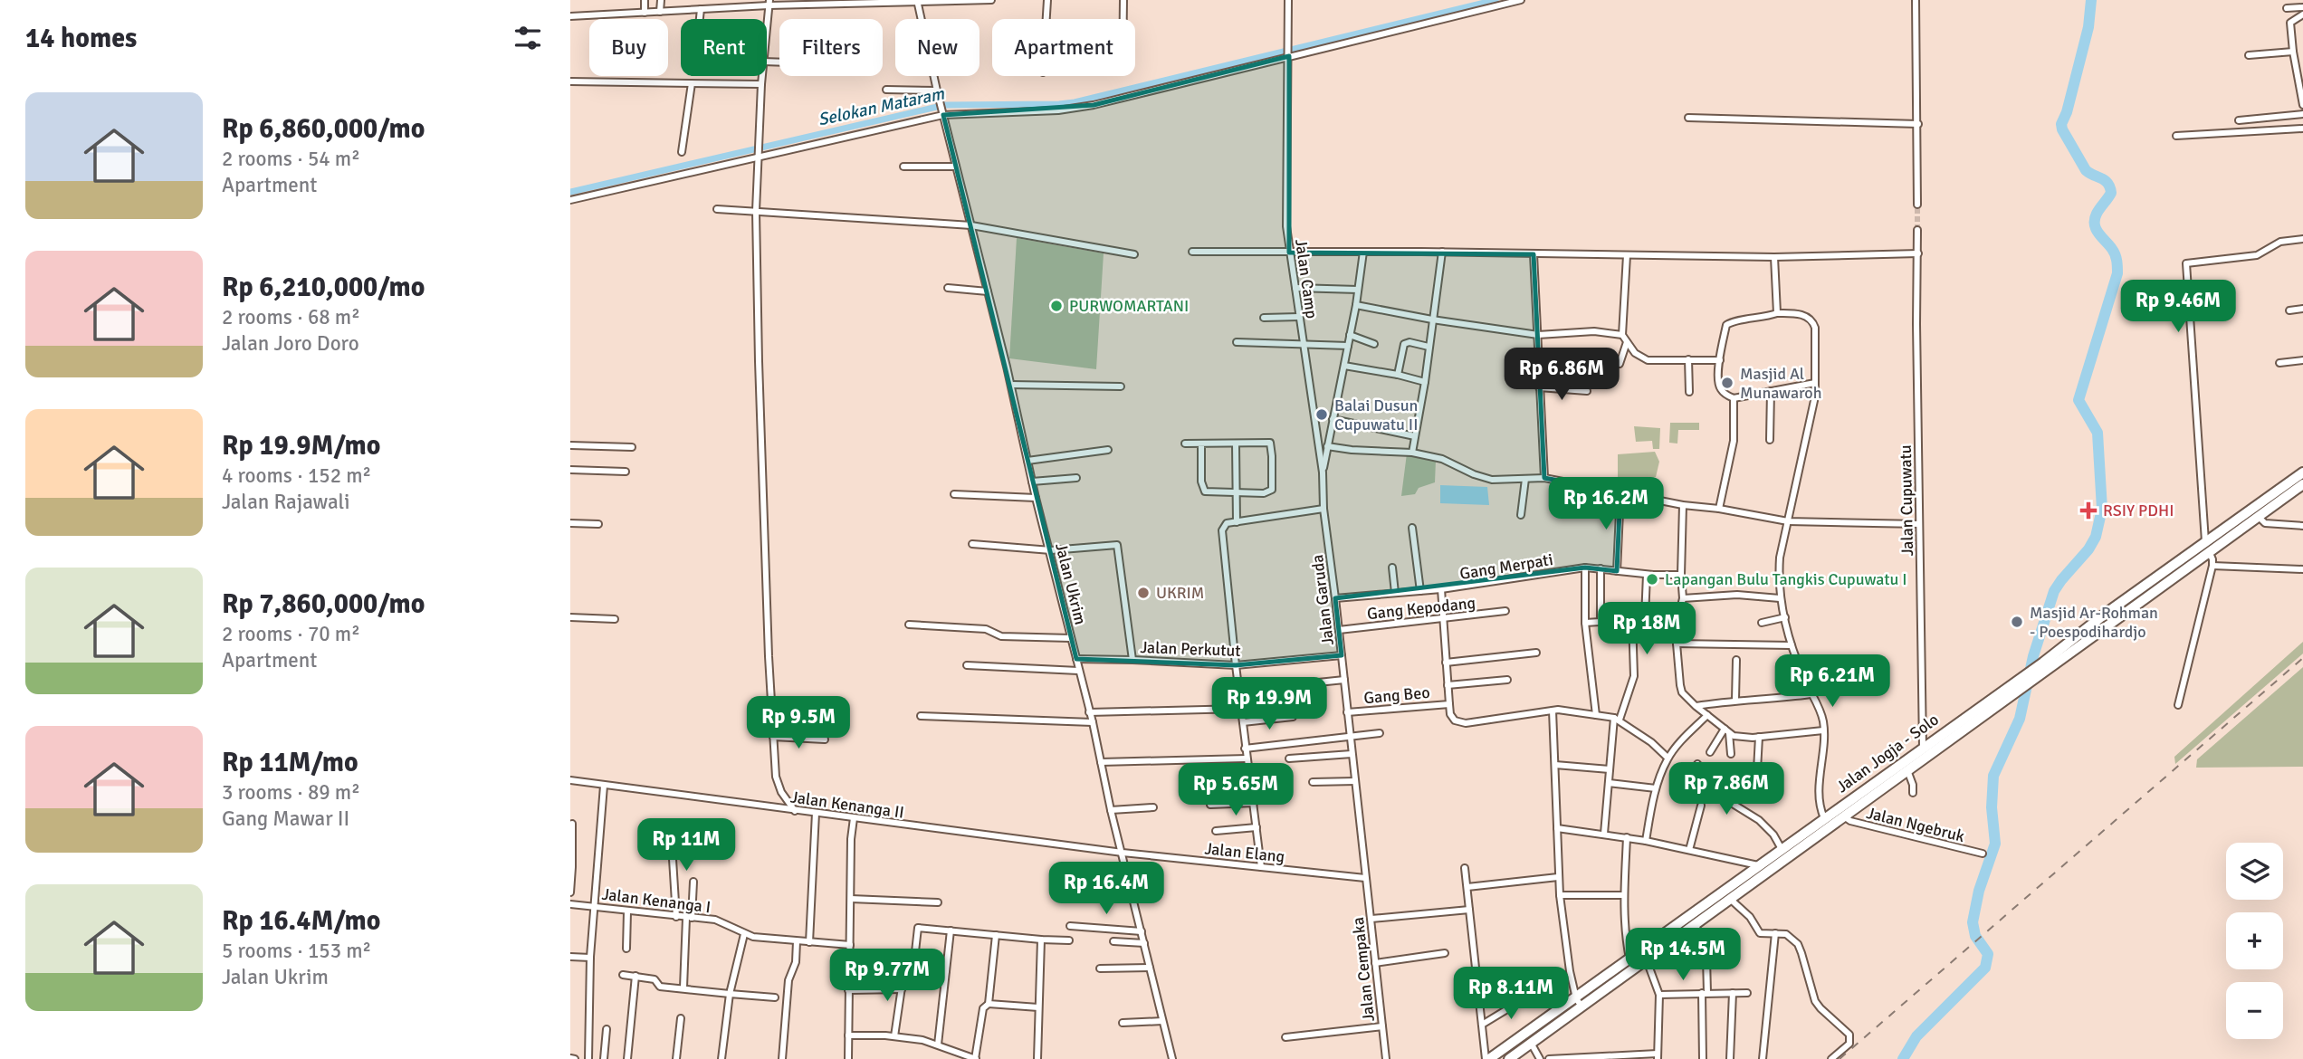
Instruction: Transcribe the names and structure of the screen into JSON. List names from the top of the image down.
{
  "streets": {
    "highway": ["Jalan Jogja - Solo"],
    "street": [
      "Jalan Camp",
      "Jalan Cupuwatu",
      "Gang Merpati",
      "Jalan Ukrim",
      "Jalan Garuda",
      "Gang Kepodang",
      "Jalan Perkutut",
      "Gang Beo",
      "Jalan Kenanga II",
      "Jalan Ngebruk",
      "Jalan Elang",
      "Jalan Kenanga I",
      "Jalan Cempaka"
    ]
  },
  "crossings": [
    ["Jalan Camp", "Jalan Garuda"],
    ["Jalan Cupuwatu", "Jalan Jogja - Solo"],
    ["Gang Merpati", "Jalan Garuda"],
    ["Jalan Ukrim", "Jalan Perkutut"],
    ["Jalan Ukrim", "Jalan Kenanga II"],
    ["Jalan Ukrim", "Jalan Elang"],
    ["Jalan Garuda", "Gang Kepodang"],
    ["Jalan Garuda", "Jalan Perkutut"],
    ["Jalan Garuda", "Gang Beo"],
    ["Jalan Garuda", "Jalan Elang"],
    ["Jalan Garuda", "Jalan Cempaka"],
    ["Jalan Jogja - Solo", "Jalan Ngebruk"],
    ["Jalan Kenanga II", "Jalan Elang"],
    ["Jalan Elang", "Jalan Cempaka"]
  ],
  "water": ["Selokan Mataram"],
  "places": {
    "other": [
      "PURWOMARTANI",
      "Masjid Al Munawaroh",
      "Balai Dusun Cupuwatu II",
      "Lapangan Bulu Tangkis Cupuwatu I",
      "UKRIM",
      "Masjid Ar-Rohman - Poespodihardjo"
    ],
    "health": ["RSIY PDHI"]
  },
  "page": {
    "heading": "14 homes",
    "chip": [
      "Buy",
      "Rent",
      "Filters",
      "New",
      "Apartment"
    ],
    "list": [
      {
        "name": "Rp 6,860,000/mo",
        "note": "2 rooms · 54 m² · Apartment"
      },
      {
        "name": "Rp 6,210,000/mo",
        "note": "2 rooms · 68 m² · Jalan Joro Doro"
      },
      {
        "name": "Rp 19.9M/mo",
        "note": "4 rooms · 152 m² · Jalan Rajawali"
      },
      {
        "name": "Rp 7,860,000/mo",
        "note": "2 rooms · 70 m² · Apartment"
      },
      {
        "name": "Rp 11M/mo",
        "note": "3 rooms · 89 m² · Gang Mawar II"
      },
      {
        "name": "Rp 16.4M/mo",
        "note": "5 rooms · 153 m² · Jalan Ukrim"
      }
    ],
    "price": [
      "Rp 9.46M",
      "Rp 6.86M",
      "Rp 16.2M",
      "Rp 18M",
      "Rp 6.21M",
      "Rp 19.9M",
      "Rp 9.5M",
      "Rp 7.86M",
      "Rp 5.65M",
      "Rp 11M",
      "Rp 16.4M",
      "Rp 14.5M",
      "Rp 9.77M",
      "Rp 8.11M"
    ],
    "map_buttons": ["+", "−"]
  }
}
